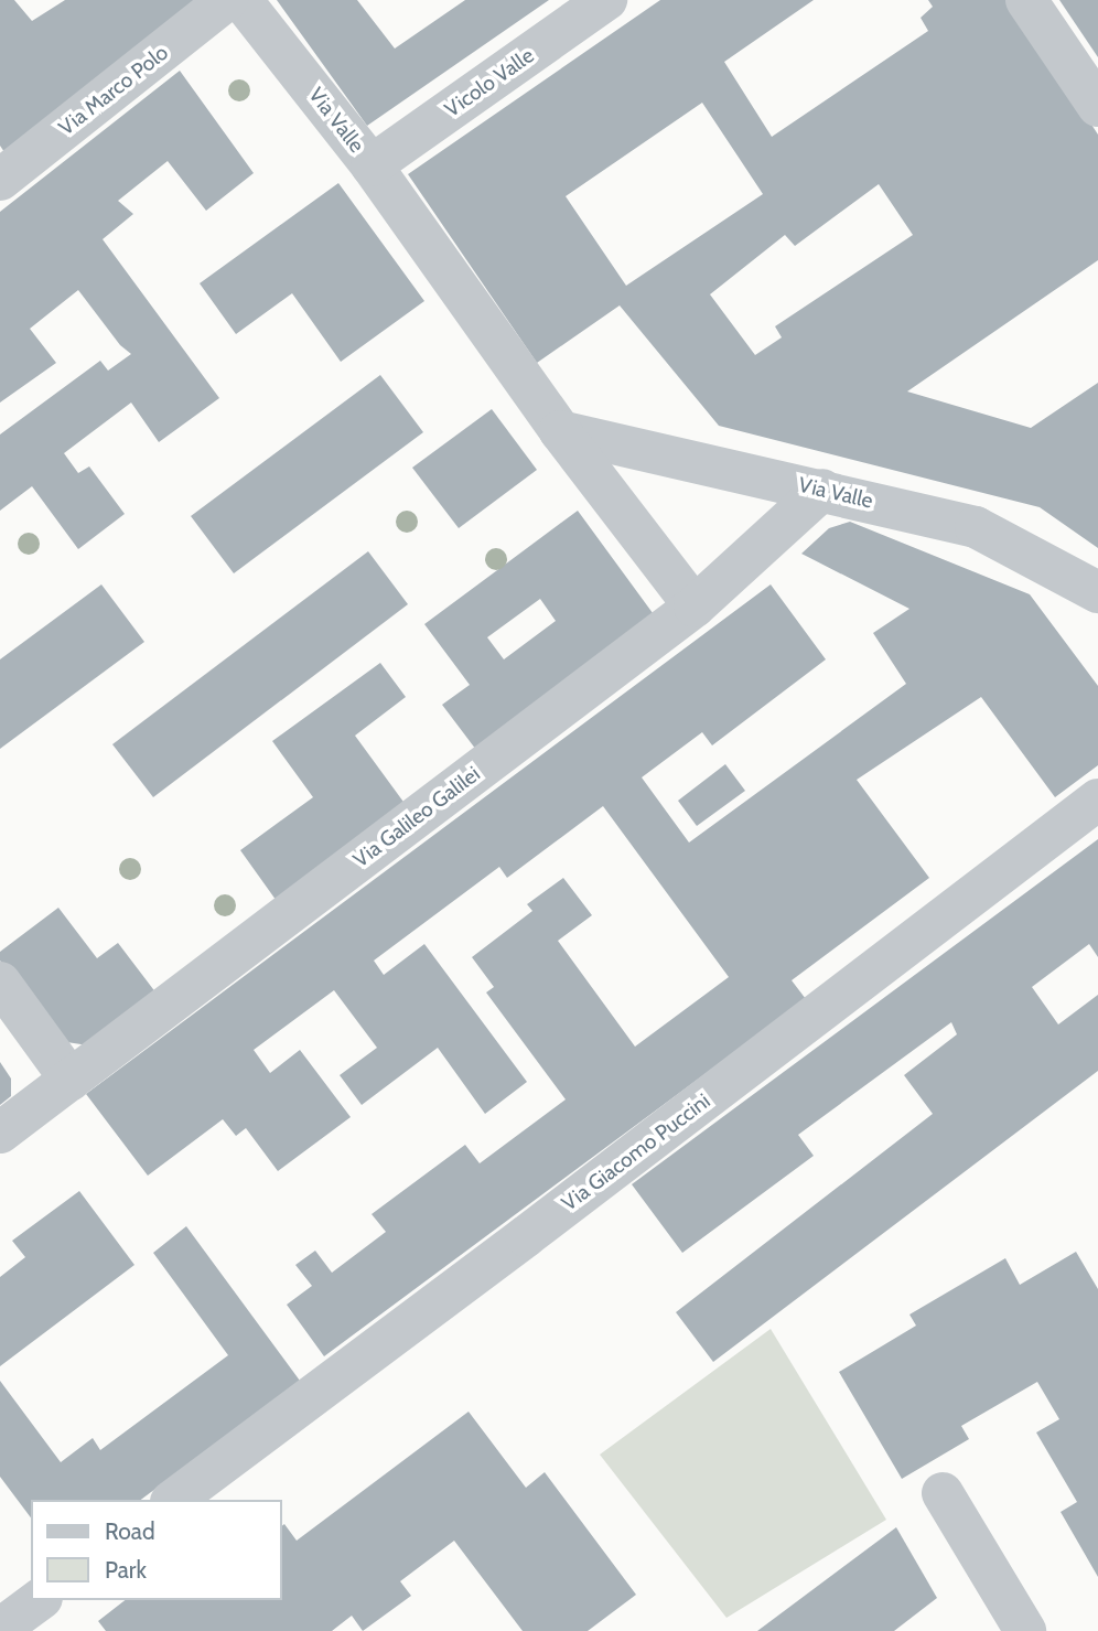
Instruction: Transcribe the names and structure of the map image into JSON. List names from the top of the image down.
{
  "streets": {
    "street": [
      "Vicolo Valle",
      "Via Marco Polo",
      "Via Valle",
      "Via Galileo Galilei",
      "Via Giacomo Puccini"
    ]
  },
  "crossings": [
    ["Vicolo Valle", "Via Valle"],
    ["Via Valle", "Via Galileo Galilei"]
  ],
  "legend": ["Road", "Park"]
}
